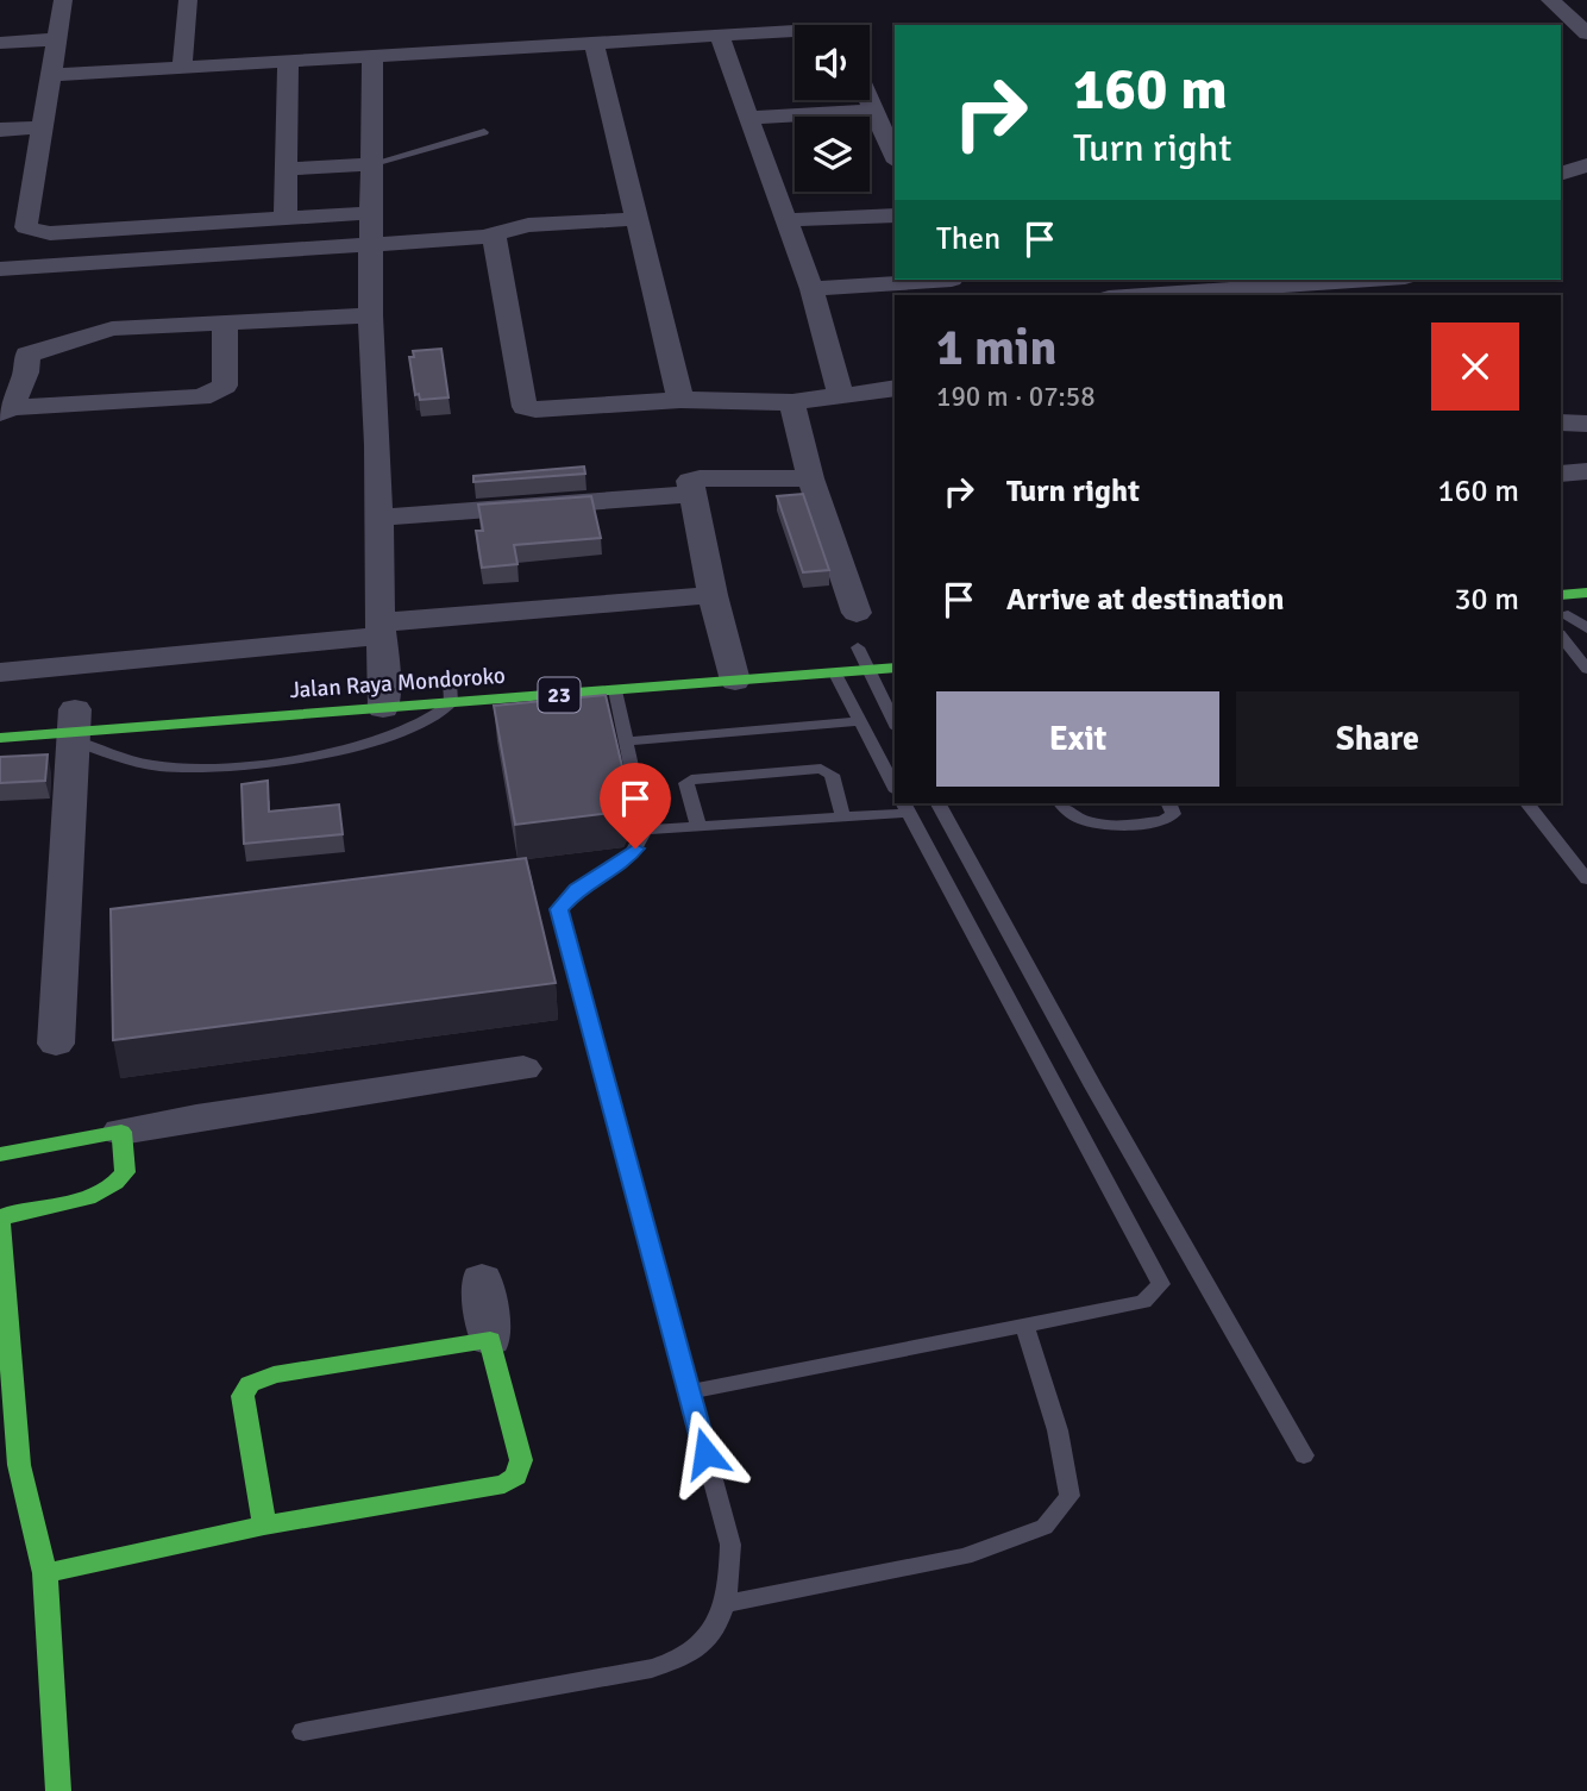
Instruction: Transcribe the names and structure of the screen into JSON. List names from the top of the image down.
{
  "streets": {
    "main road": ["Jalan Raya Mondoroko", "23"]
  },
  "page": {
    "turn": ["160 m", "Turn right"],
    "then": "Then",
    "heading": ["1 min", "190 m · 07:58"],
    "list": [
      {
        "name": "Turn right",
        "value": "160 m"
      },
      {
        "name": "Arrive at destination",
        "value": "30 m"
      }
    ],
    "buttons": ["Exit", "Share"]
  }
}
